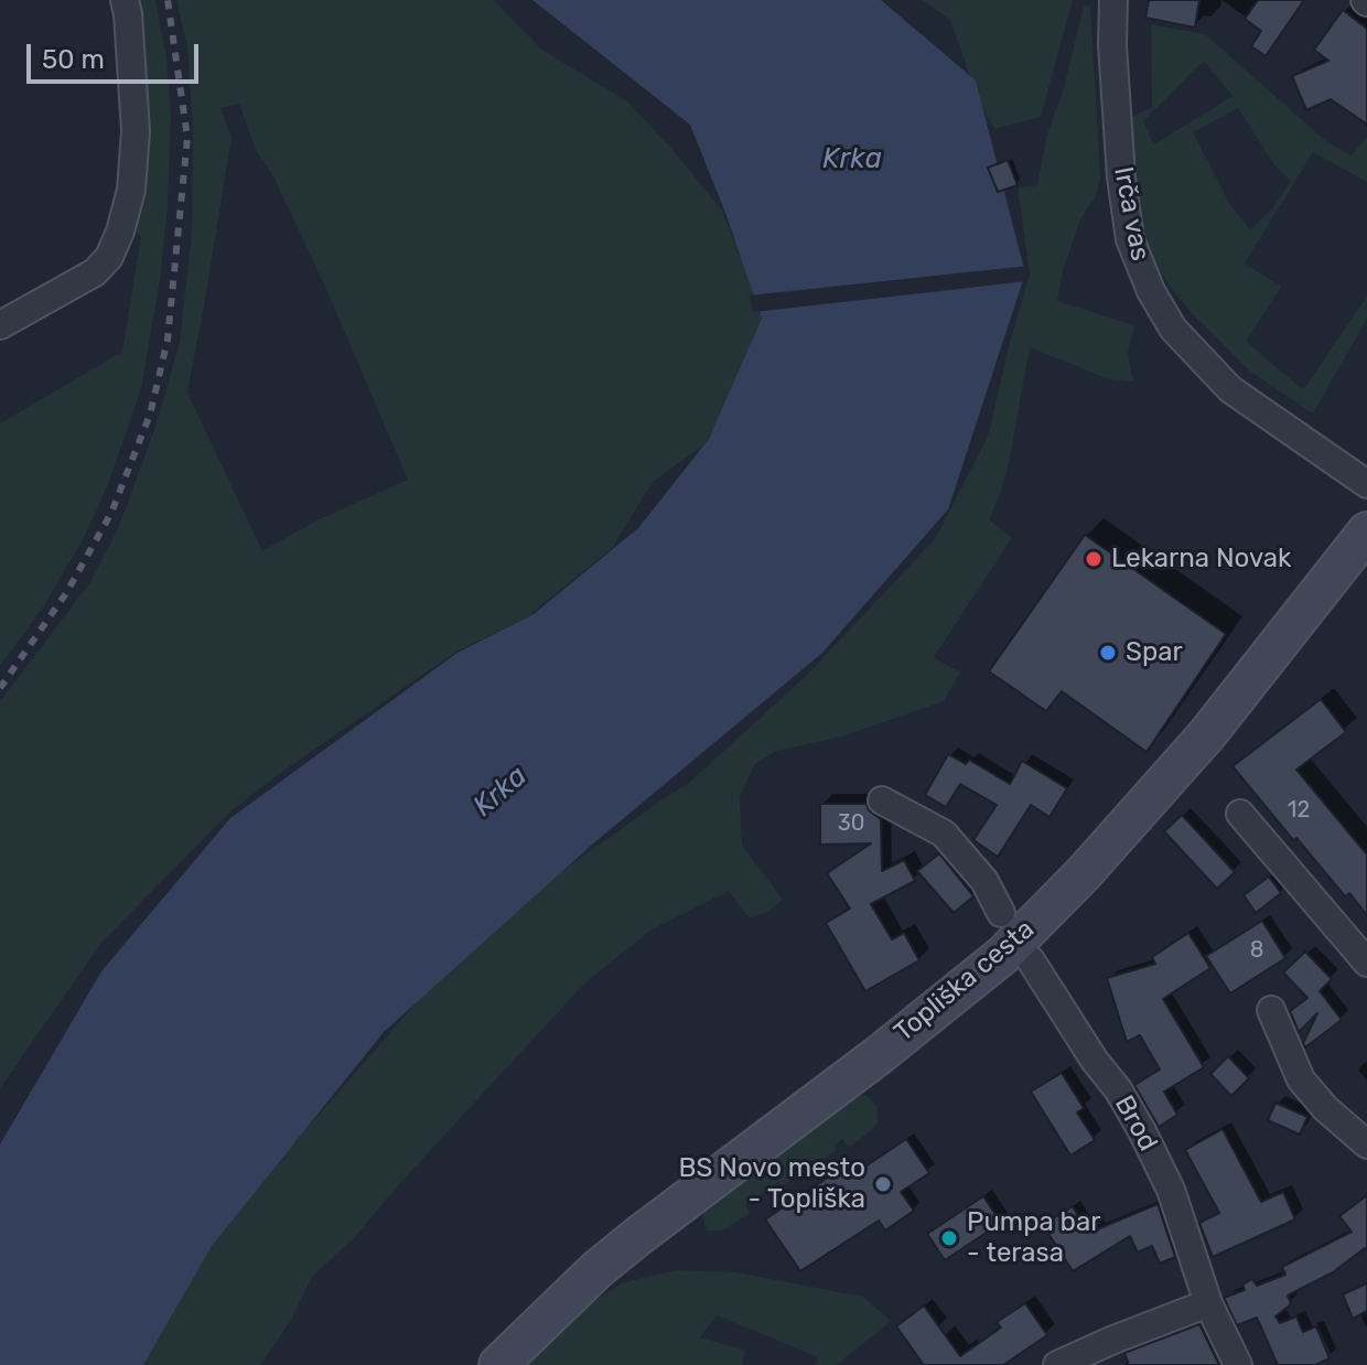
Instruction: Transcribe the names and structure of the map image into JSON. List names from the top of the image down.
{
  "streets": {
    "main road": ["Topliška cesta"],
    "street": ["Irča vas", "Brod"]
  },
  "water": ["Krka"],
  "places": [
    "Lekarna Novak",
    "Spar",
    "BS Novo mesto - Topliška",
    "Pumpa bar - terasa"
  ],
  "house_numbers": ["12", "30", "8"],
  "scale_bar": "50 m"
}
